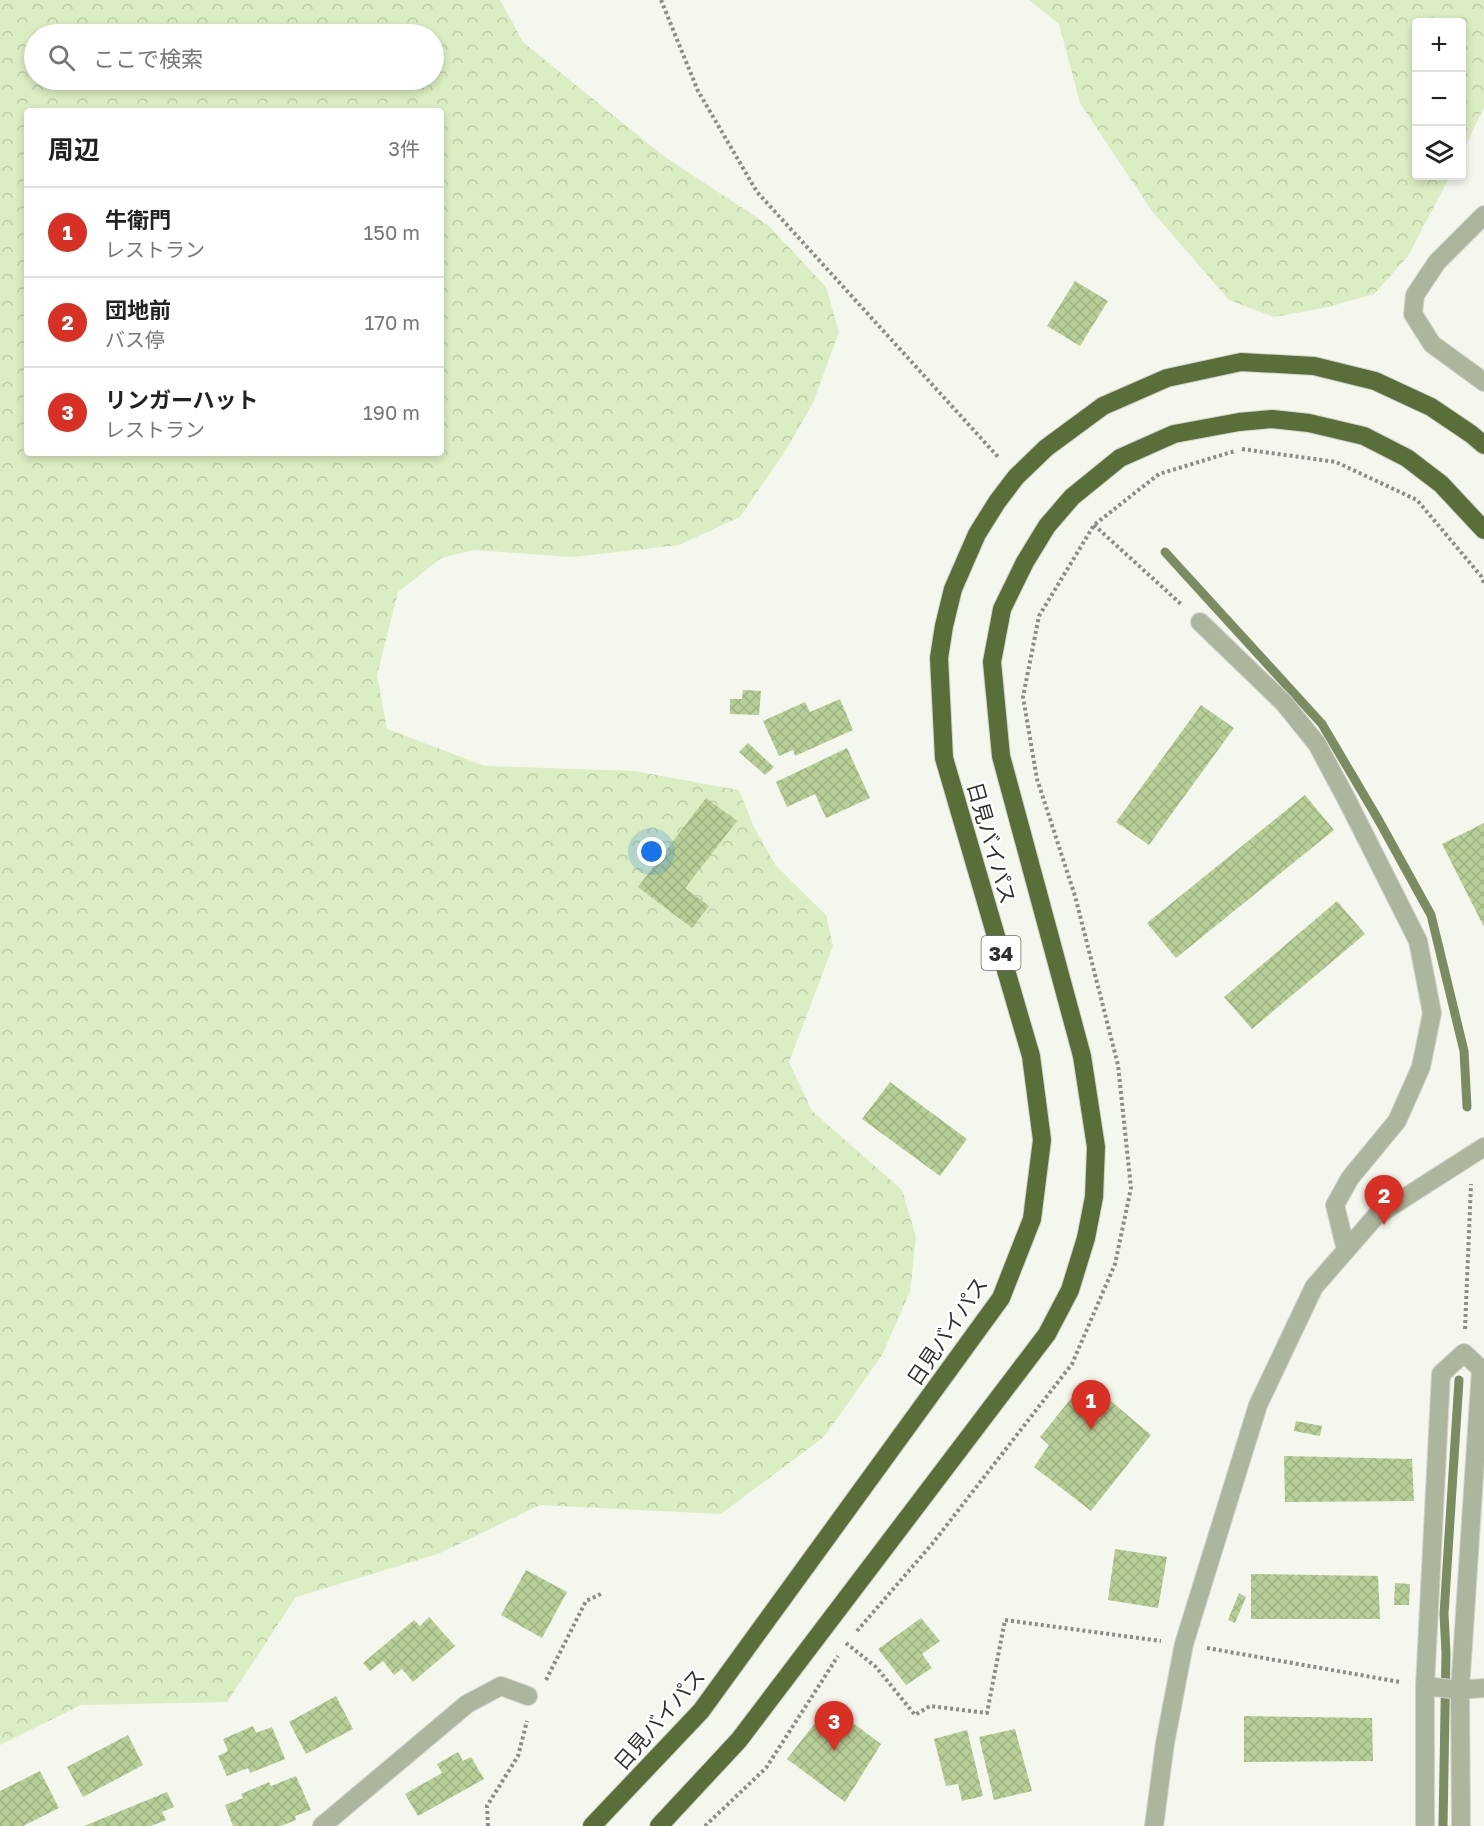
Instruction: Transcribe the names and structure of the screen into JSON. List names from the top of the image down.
{
  "streets": {
    "highway": ["日見バイパス", "34"]
  },
  "page": {
    "map_buttons": ["+", "−"],
    "search": "ここで検索",
    "heading": ["周辺", "3件"],
    "list": [
      {
        "mark": "1",
        "name": "牛衛門",
        "note": "レストラン",
        "value": "150 m"
      },
      {
        "mark": "2",
        "name": "団地前",
        "note": "バス停",
        "value": "170 m"
      },
      {
        "mark": "3",
        "name": "リンガーハット",
        "note": "レストラン",
        "value": "190 m"
      }
    ],
    "pins": ["2", "1", "3"]
  }
}
